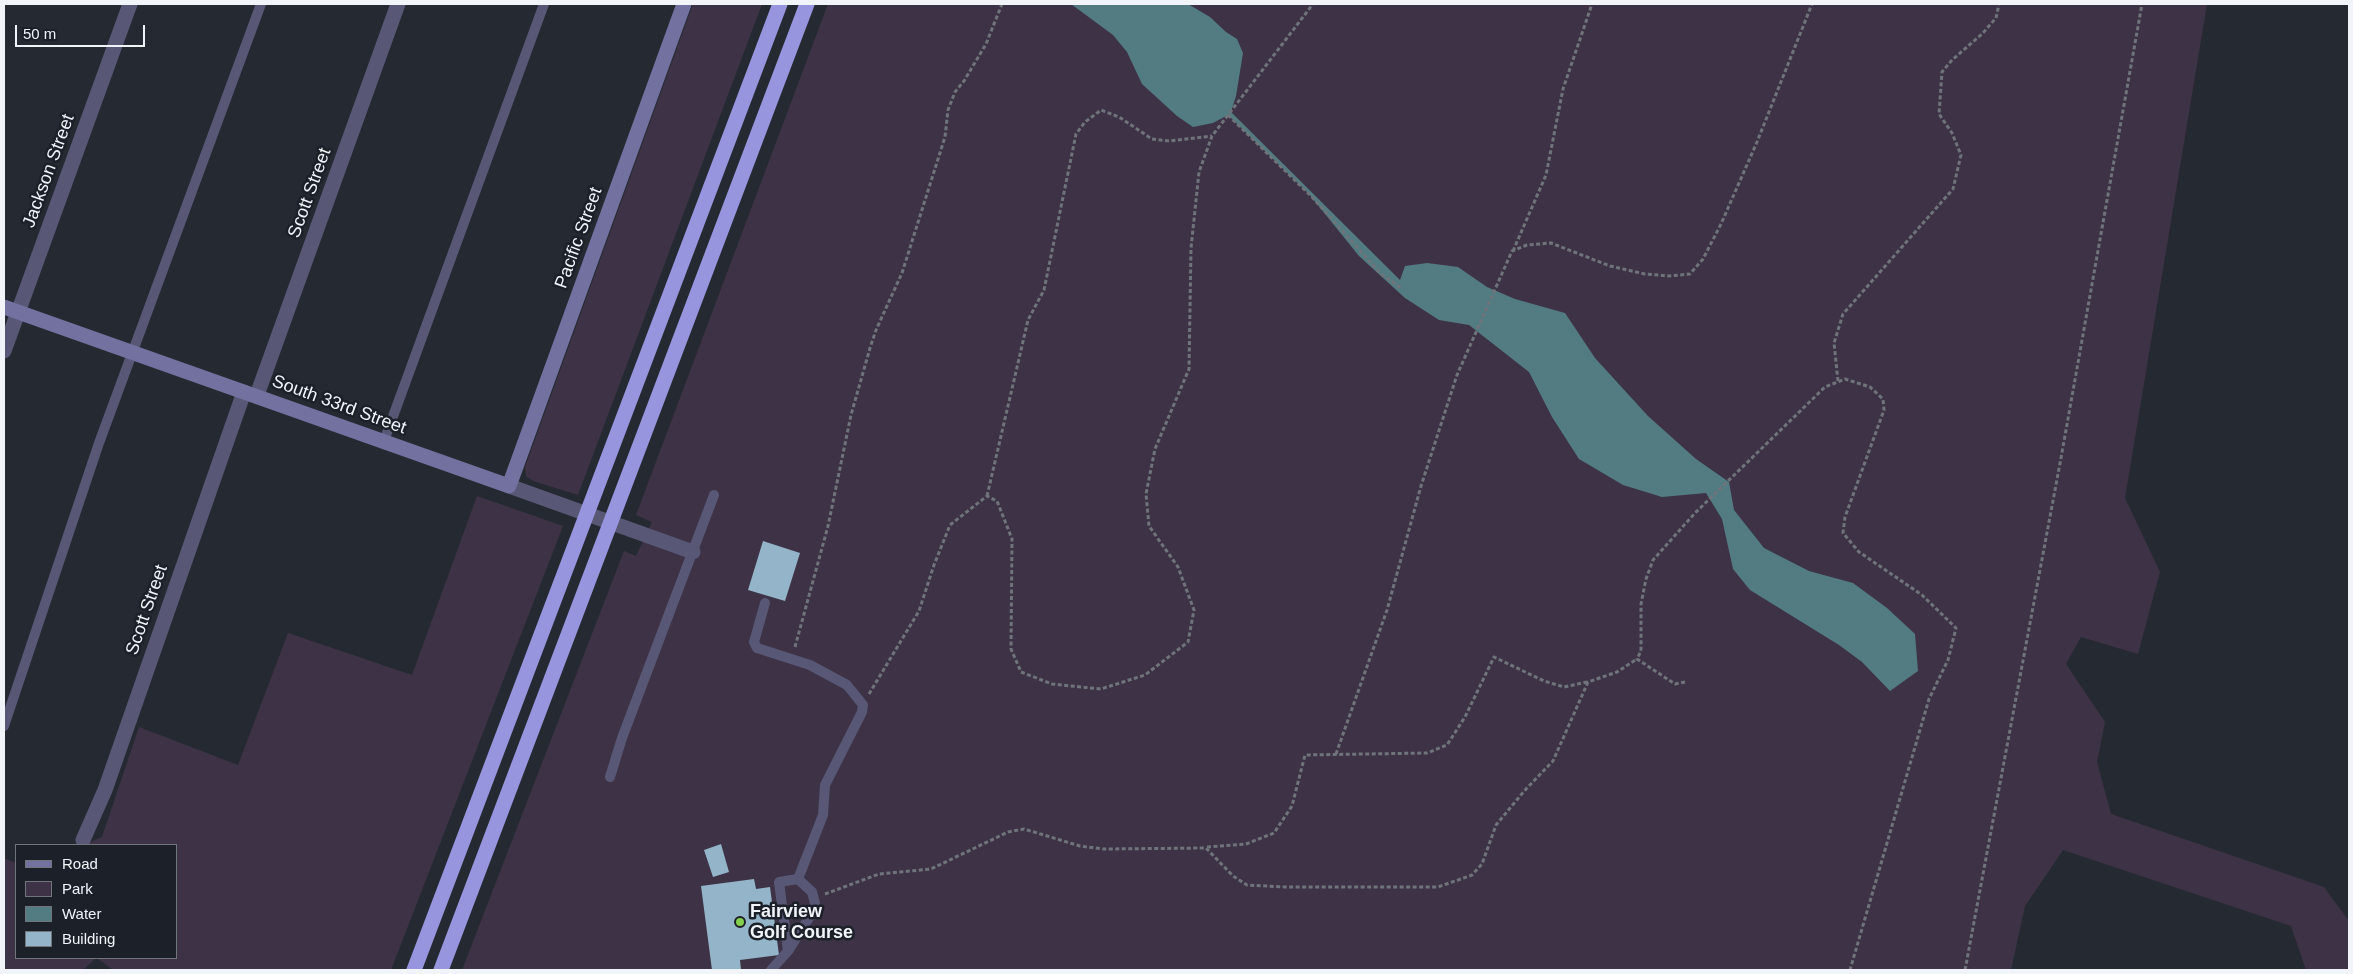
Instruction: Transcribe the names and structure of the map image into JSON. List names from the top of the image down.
{
  "streets": {
    "street": [
      "Jackson Street",
      "Scott Street",
      "Pacific Street",
      "South 33rd Street"
    ]
  },
  "crossings": [
    ["Jackson Street", "South 33rd Street"],
    ["Scott Street", "South 33rd Street"],
    ["Pacific Street", "South 33rd Street"]
  ],
  "places": ["Fairview Golf Course"],
  "legend": [
    "Road",
    "Park",
    "Water",
    "Building"
  ],
  "scale_bar": "50 m"
}
